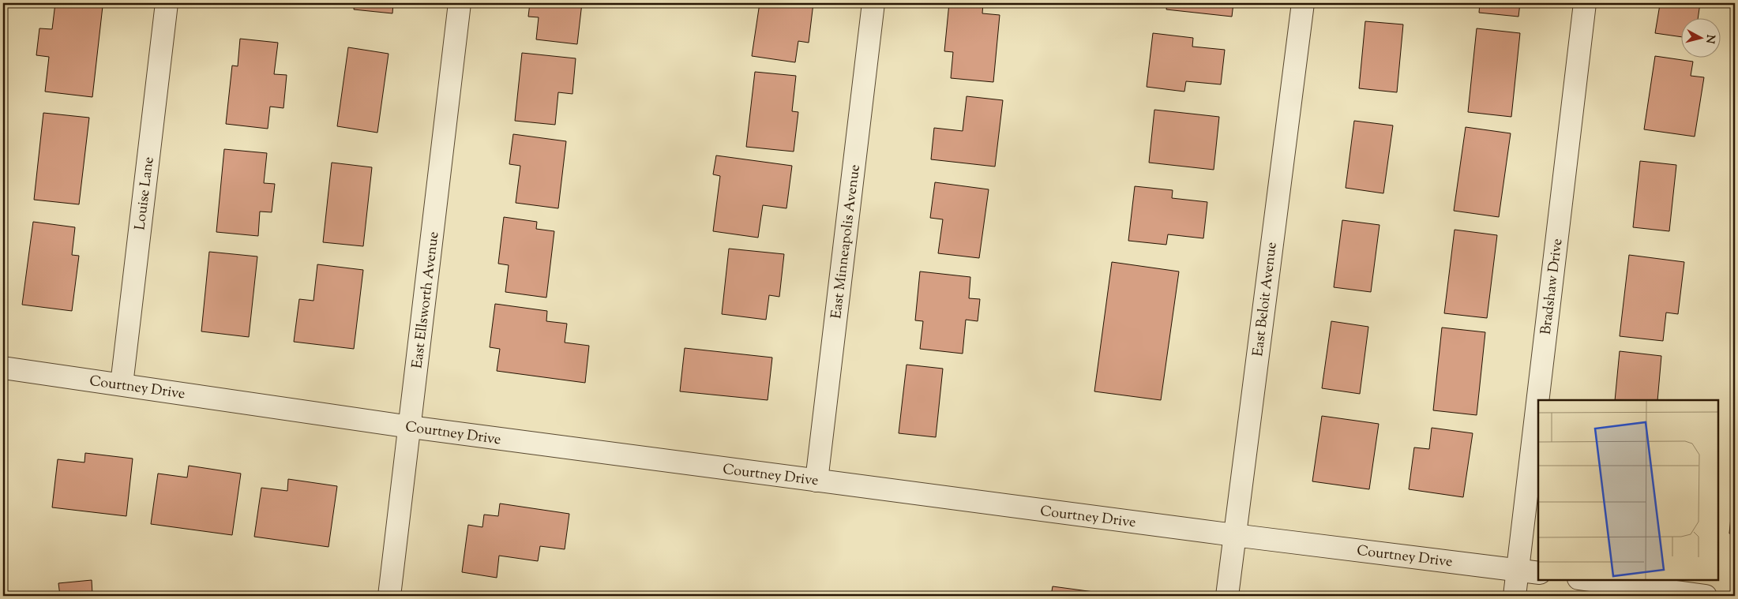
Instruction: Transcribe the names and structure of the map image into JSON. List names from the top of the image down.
{
  "streets": {
    "street": [
      "Louise Lane",
      "East Minneapolis Avenue",
      "Bradshaw Drive",
      "East Beloit Avenue",
      "East Ellsworth Avenue",
      "Courtney Drive"
    ]
  },
  "crossings": [
    ["Louise Lane", "Courtney Drive"],
    ["East Minneapolis Avenue", "Courtney Drive"],
    ["Bradshaw Drive", "Courtney Drive"],
    ["East Beloit Avenue", "Courtney Drive"],
    ["East Ellsworth Avenue", "Courtney Drive"]
  ],
  "north": "right"
}
